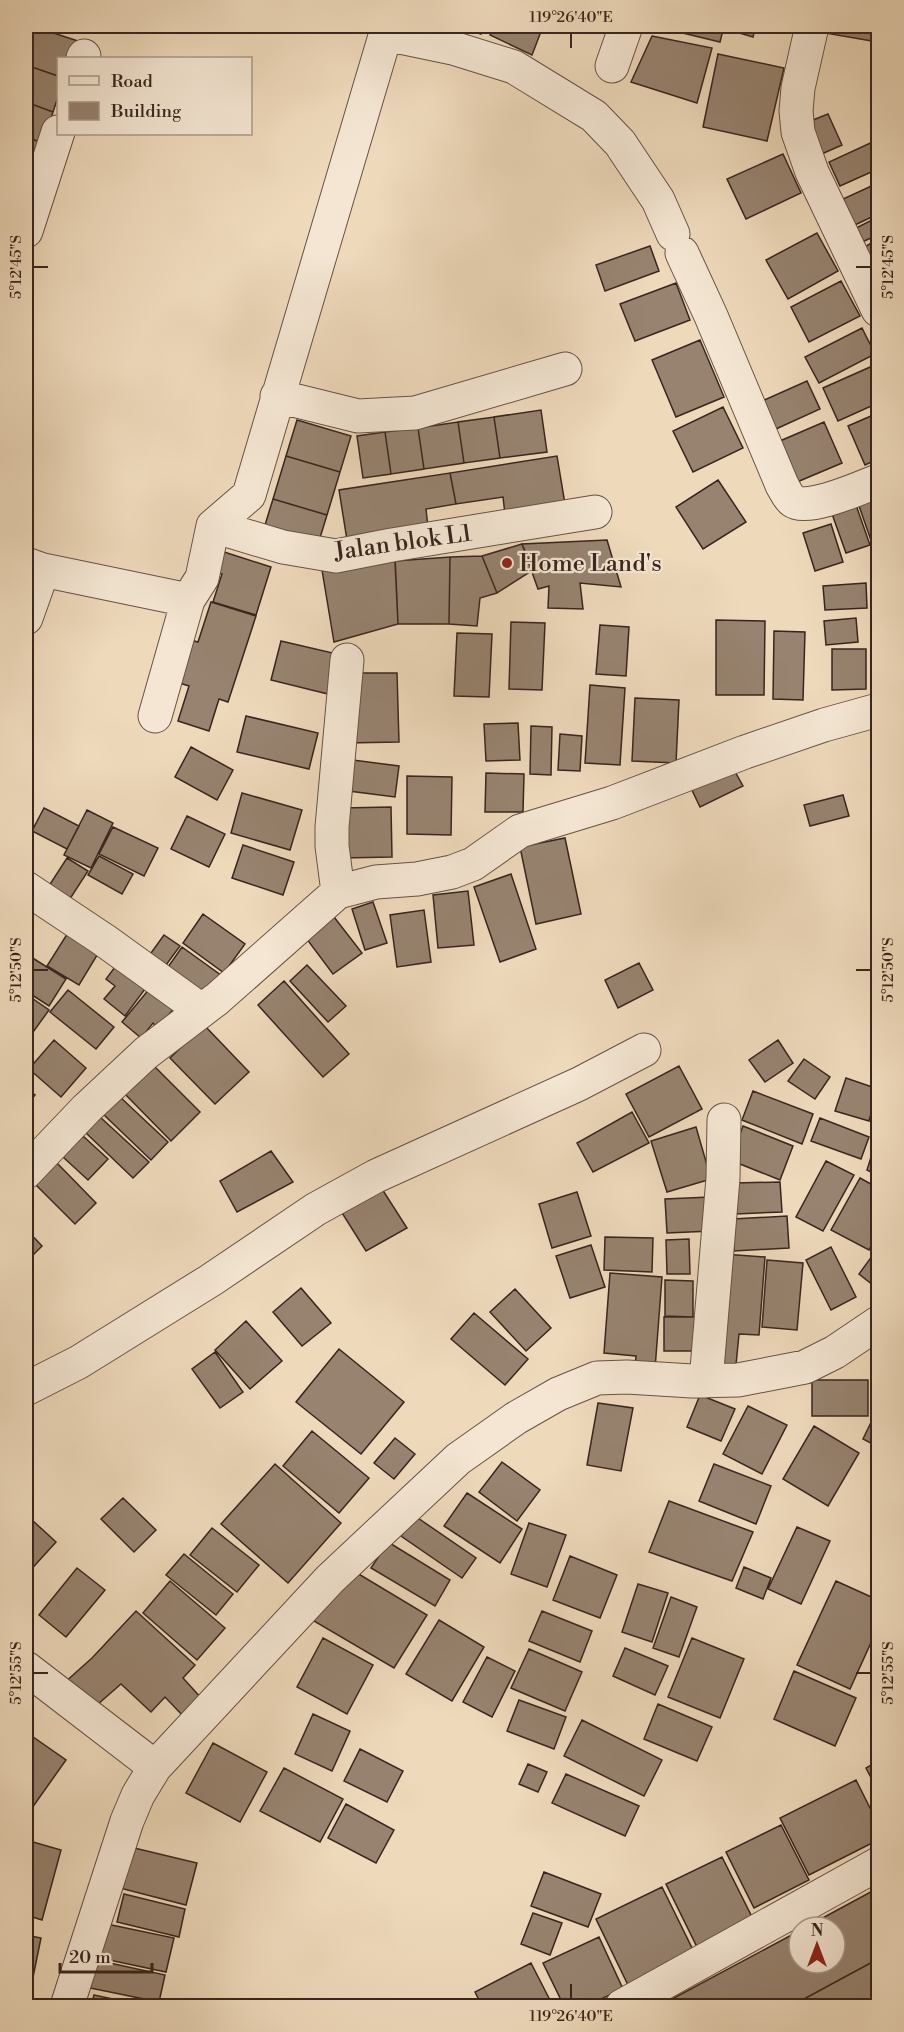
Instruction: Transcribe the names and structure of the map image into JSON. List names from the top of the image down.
{
  "streets": {
    "street": ["Jalan blok L1"]
  },
  "places": ["Home Land's"],
  "legend": ["Road", "Building"],
  "scale_bar": "20 m",
  "north": "top",
  "coordinates": [
    "119°26'40\"E",
    "5°12'45\"S",
    "5°12'50\"S",
    "5°12'55\"S"
  ]
}
